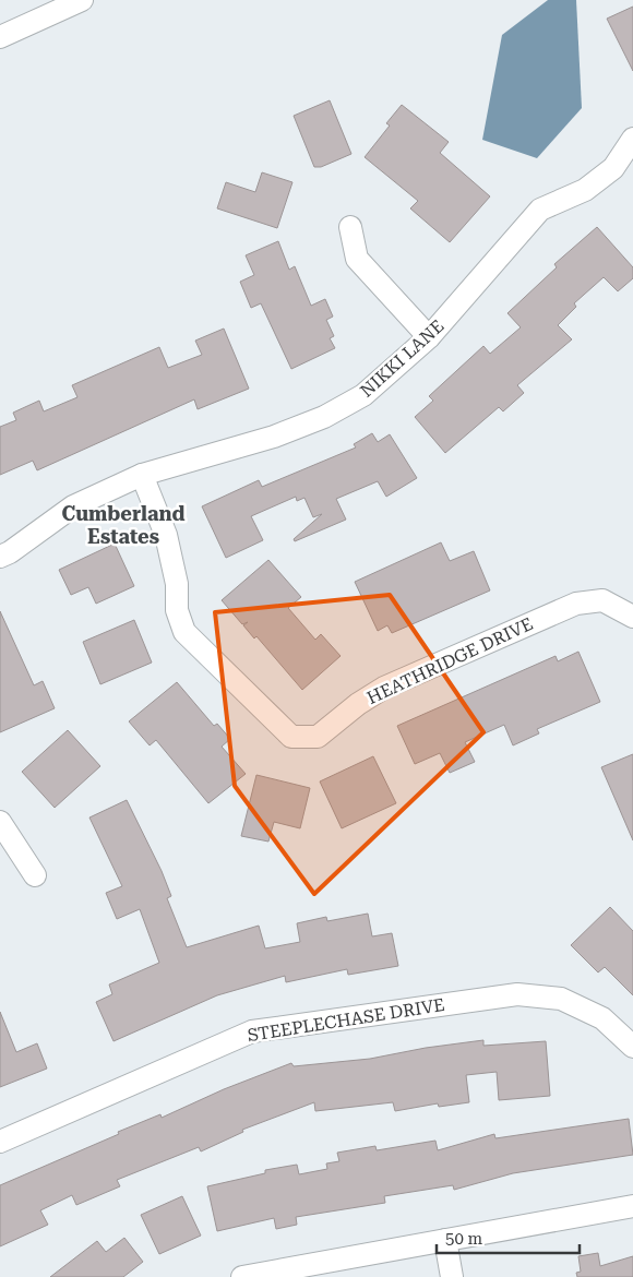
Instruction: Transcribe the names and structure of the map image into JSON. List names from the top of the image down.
{
  "streets": {
    "street": ["NIKKI LANE", "HEATHRIDGE DRIVE", "STEEPLECHASE DRIVE"]
  },
  "crossings": [
    ["NIKKI LANE", "HEATHRIDGE DRIVE"]
  ],
  "districts": ["Cumberland Estates"],
  "scale_bar": "50 m"
}
